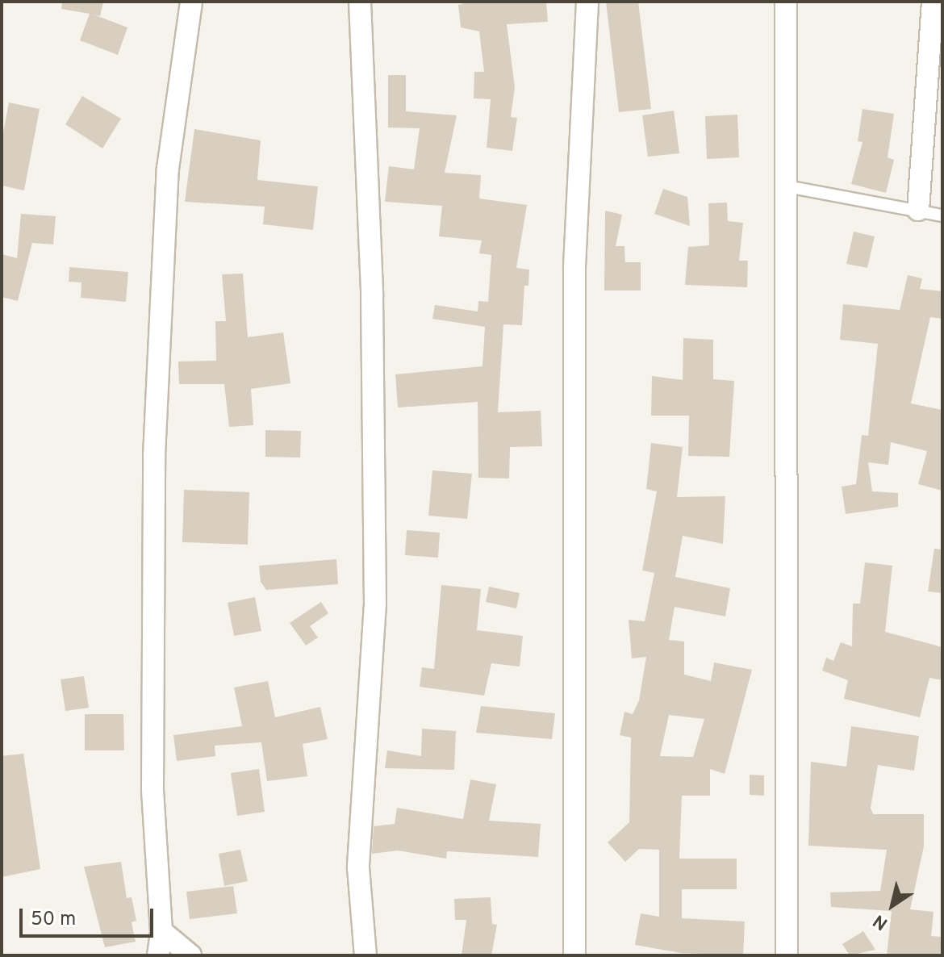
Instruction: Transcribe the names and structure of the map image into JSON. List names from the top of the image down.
{
  "scale_bar": "50 m",
  "north": "bottom left"
}
